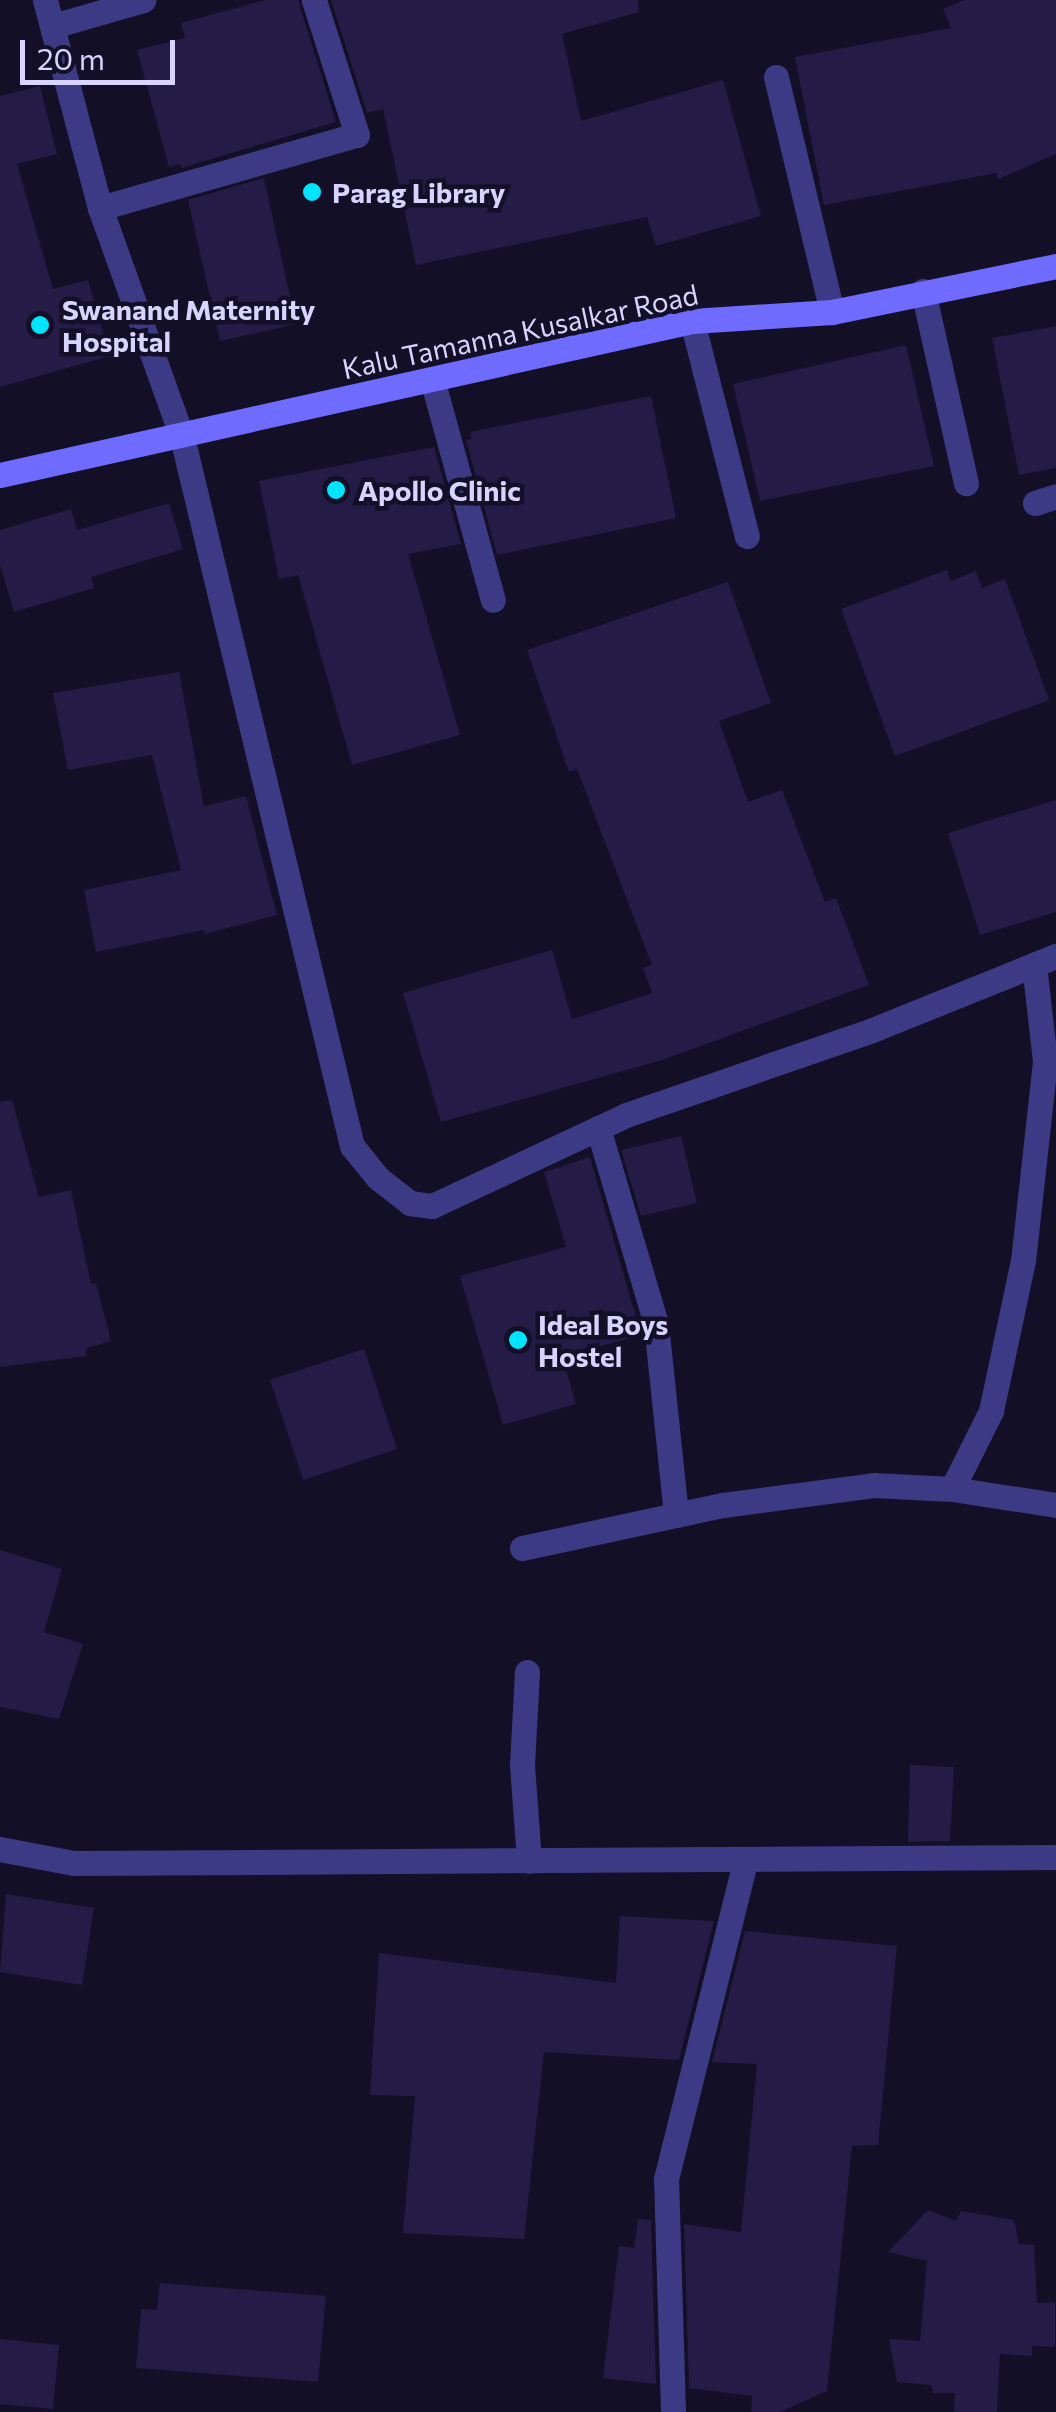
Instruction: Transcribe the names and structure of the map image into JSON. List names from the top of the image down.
{
  "streets": {
    "main road": ["Kalu Tamanna Kusalkar Road"]
  },
  "places": [
    "Parag Library",
    "Swanand Maternity Hospital",
    "Apollo Clinic",
    "Ideal Boys Hostel"
  ],
  "scale_bar": "20 m"
}
